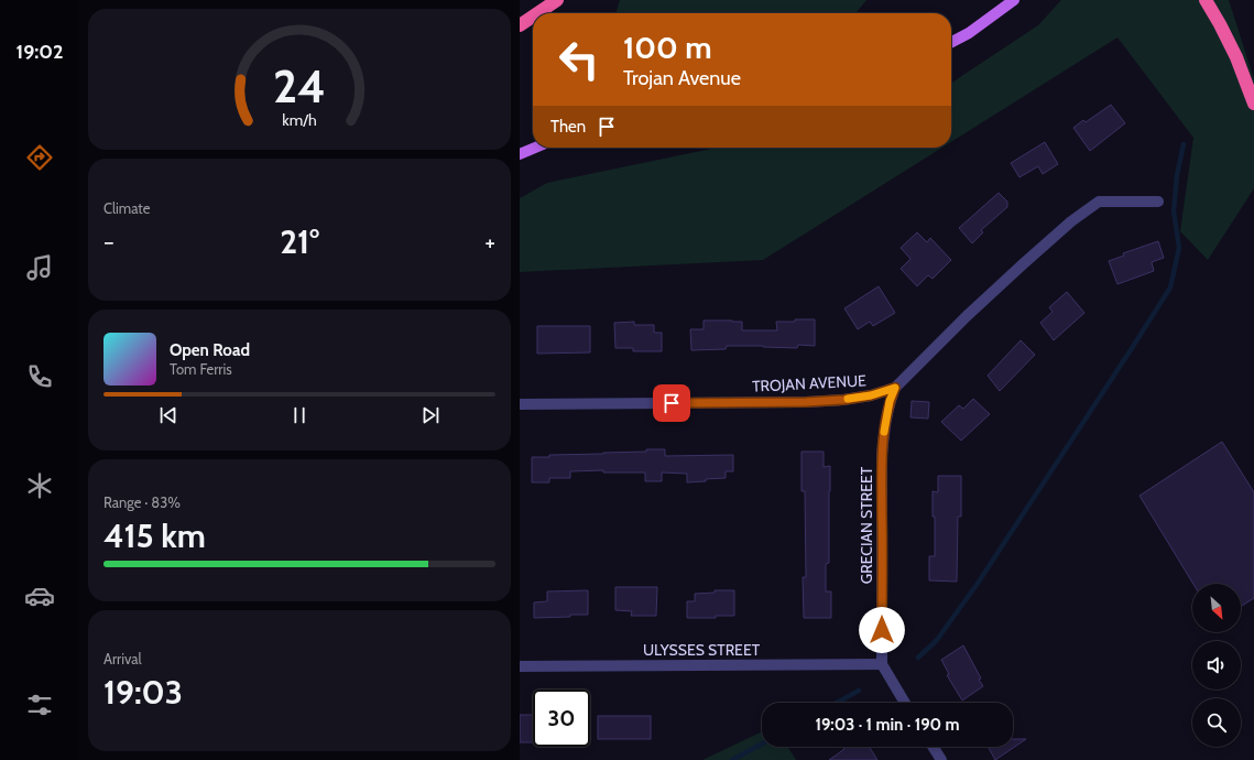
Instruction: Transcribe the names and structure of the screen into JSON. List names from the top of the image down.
{
  "streets": {
    "street": ["TROJAN AVENUE", "GRECIAN STREET", "ULYSSES STREET"]
  },
  "crossings": [
    ["TROJAN AVENUE", "GRECIAN STREET"],
    ["GRECIAN STREET", "ULYSSES STREET"]
  ],
  "north": "bottom right",
  "page": {
    "tabs": "19:02",
    "turn": ["100 m", "Trojan Avenue"],
    "then": "Then",
    "tile": [
      "Climate",
      ["Range · 83%", "415 km"],
      ["Arrival", "19:03"]
    ],
    "heat": ["−", "21°", "+"],
    "song": ["Open Road", "Tom Ferris"],
    "limit": "30",
    "trip": "19:03 · 1 min · 190 m",
    "gauge": ["24", "km/h"]
  }
}
